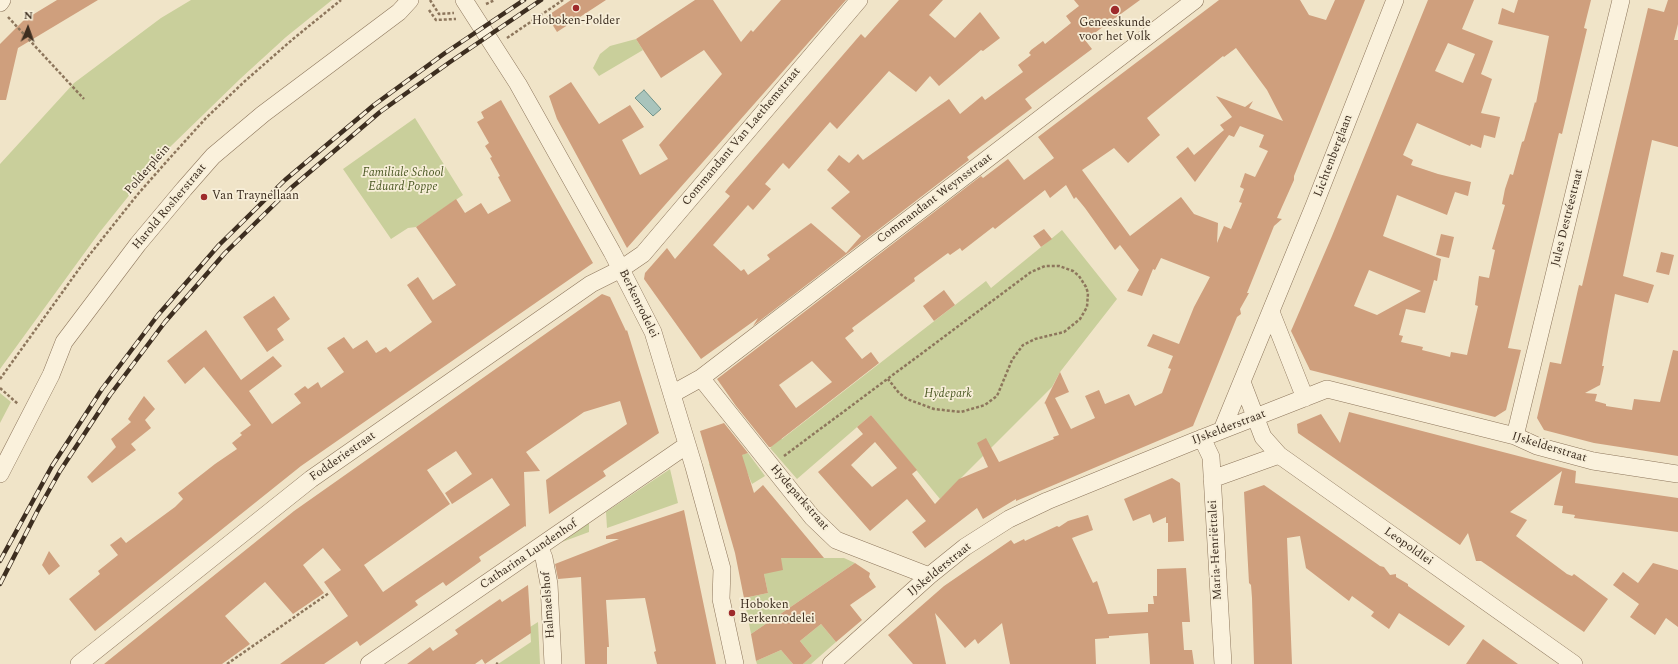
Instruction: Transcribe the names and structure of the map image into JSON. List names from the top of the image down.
{
  "streets": {
    "street": [
      "Commandant Van Laethemstraat",
      "Lichtenberglaan",
      "Commandant Weynsstraat",
      "Harold Rosherstraat",
      "Jules Destréestraat",
      "Berkenrodelei",
      "IJskelderstraat",
      "Fodderiestraat",
      "Hydeparkstraat",
      "Leopoldlei",
      "Maria-Henriëttalei",
      "Catharina Lundenhof",
      "Halmaelshof"
    ],
    "path": ["Polderplein"]
  },
  "crossings": [
    ["Commandant Van Laethemstraat", "Berkenrodelei"],
    ["Commandant Van Laethemstraat", "Fodderiestraat"],
    ["Lichtenberglaan", "IJskelderstraat"],
    ["Commandant Weynsstraat", "Berkenrodelei"],
    ["Commandant Weynsstraat", "Hydeparkstraat"],
    ["Jules Destréestraat", "IJskelderstraat"],
    ["Berkenrodelei", "Fodderiestraat"],
    ["Berkenrodelei", "Catharina Lundenhof"],
    ["IJskelderstraat", "Hydeparkstraat"],
    ["IJskelderstraat", "Leopoldlei"],
    ["IJskelderstraat", "Maria-Henriëttalei"],
    ["Catharina Lundenhof", "Halmaelshof"]
  ],
  "parks": ["Familiale School Eduard Poppe", "Hydepark"],
  "places": [
    "Hoboken-Polder",
    "Geneeskunde voor het Volk",
    "Van Traynellaan",
    "Hoboken Berkenrodelei"
  ],
  "north": "top"
}
